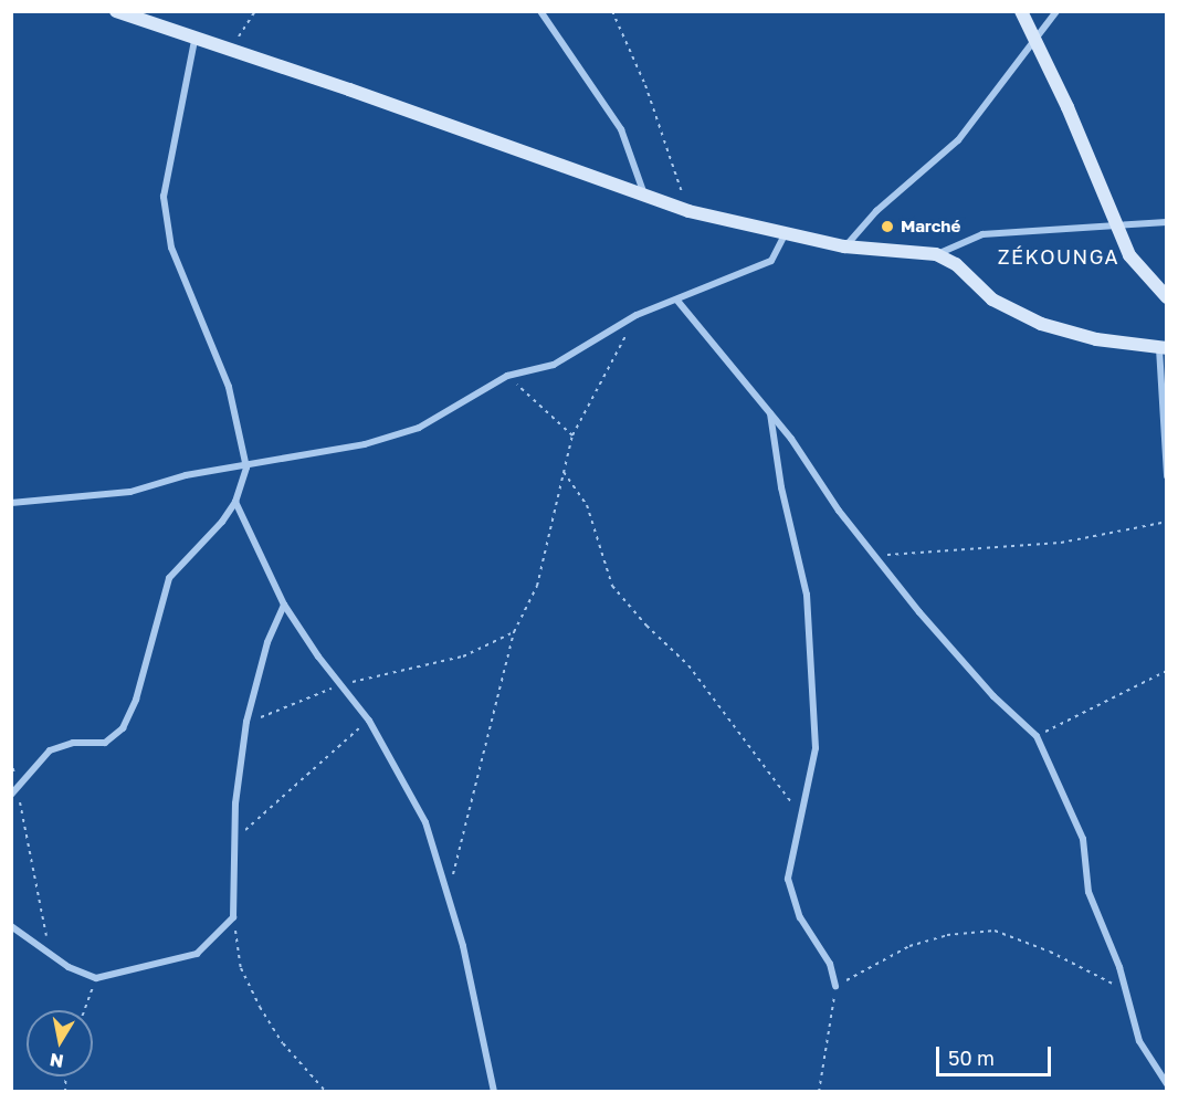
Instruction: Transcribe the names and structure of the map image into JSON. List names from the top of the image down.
{
  "districts": ["ZÉKOUNGA"],
  "places": ["Marché"],
  "scale_bar": "50 m",
  "north": "bottom"
}
